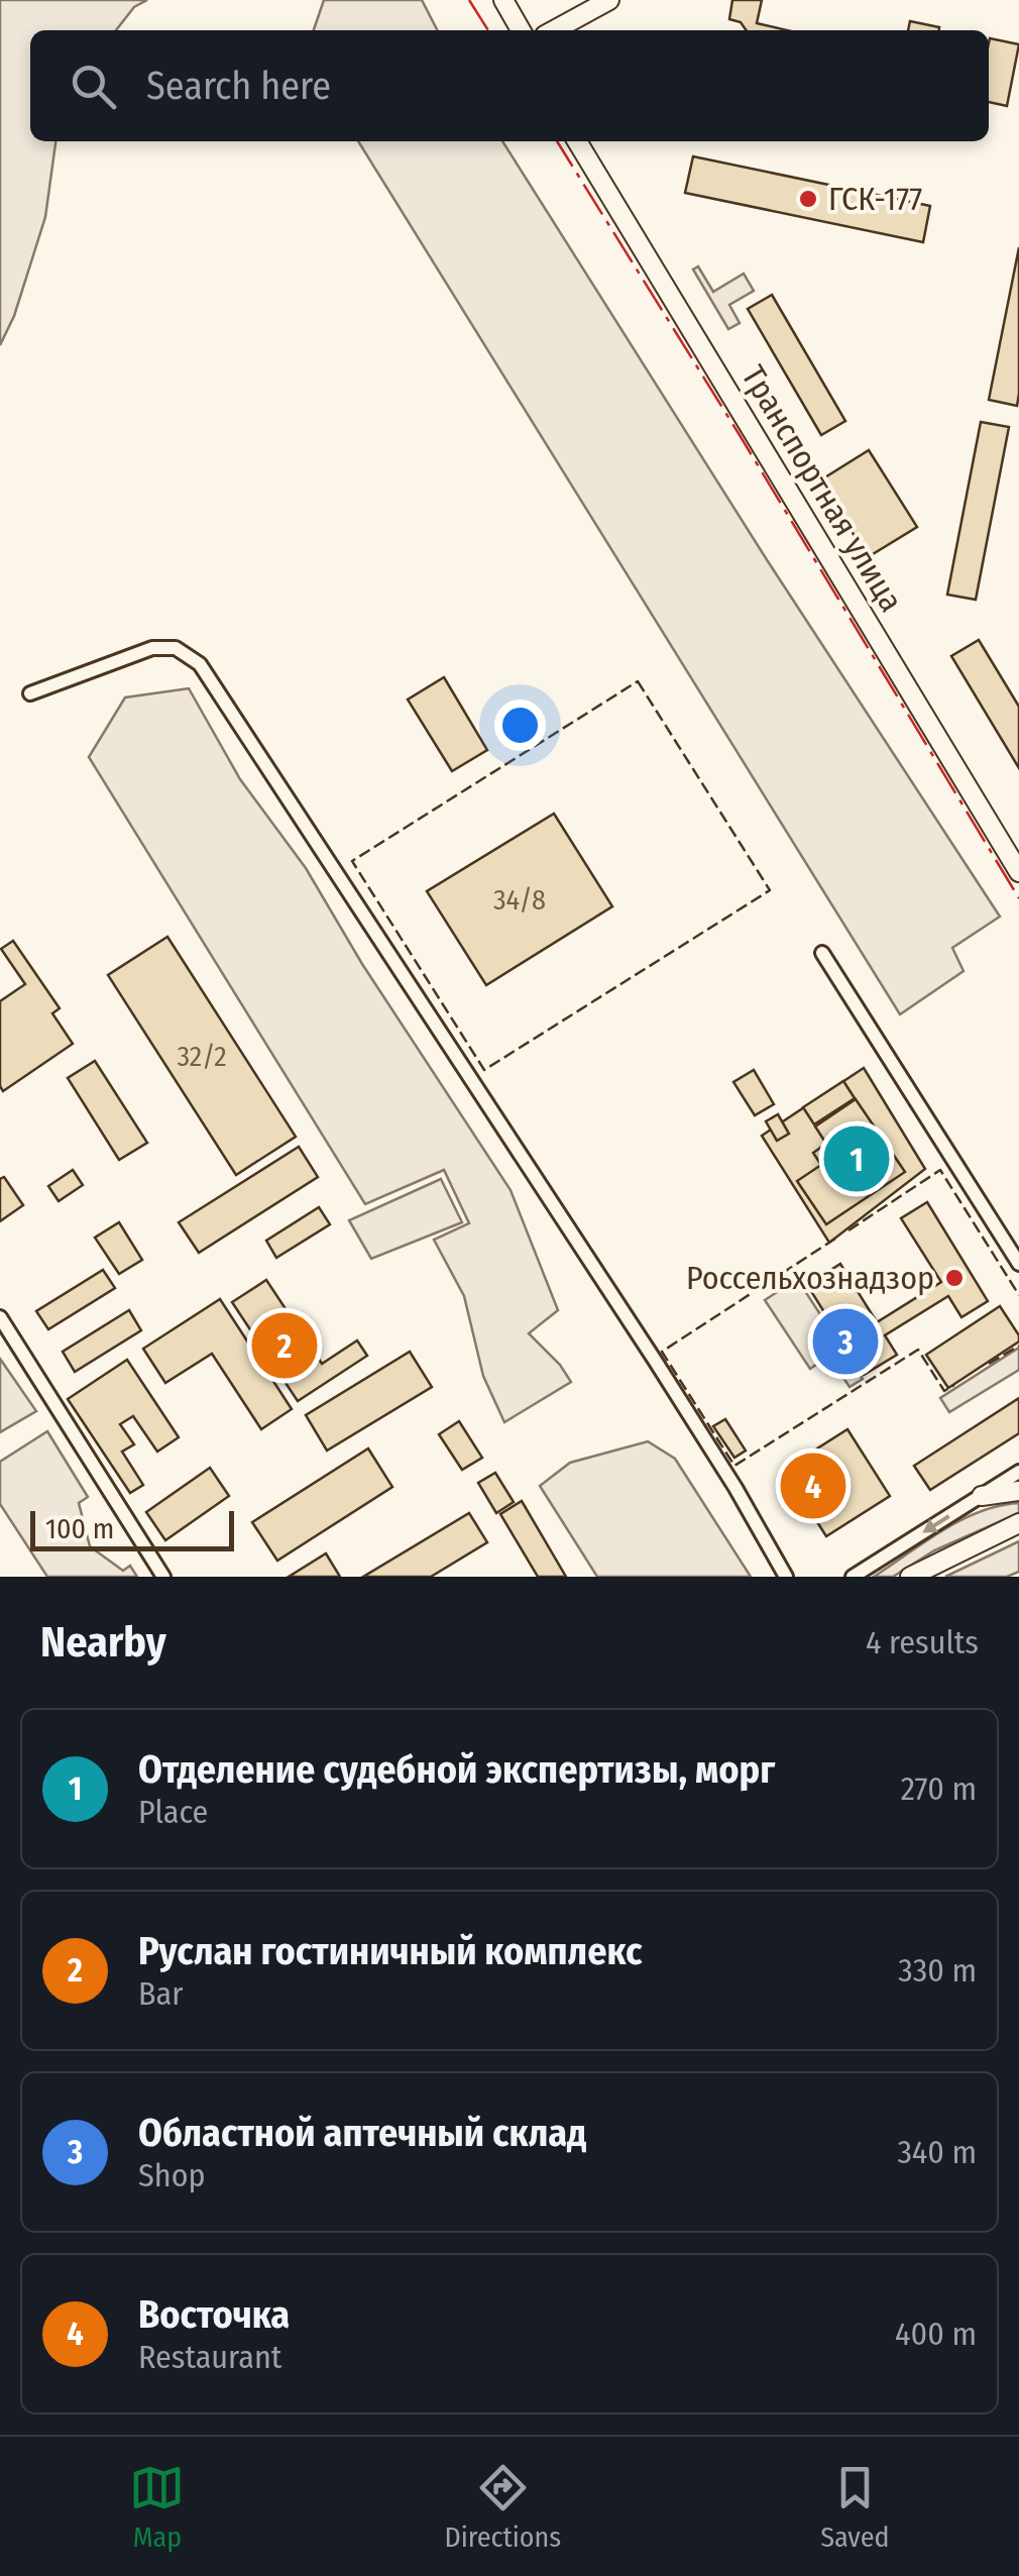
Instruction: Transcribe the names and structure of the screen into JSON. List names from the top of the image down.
{
  "streets": {
    "street": ["Транспортная улица"]
  },
  "places": ["ГСК-177", "Россельхознадзор"],
  "house_numbers": ["34/8", "32/2"],
  "scale_bar": "100 m",
  "page": {
    "search": "Search here",
    "pins": [
      "1",
      "3",
      "2",
      "4"
    ],
    "scale": "100 m",
    "heading": ["Nearby", "4 results"],
    "list": [
      {
        "mark": "1",
        "name": "Отделение судебной экспертизы, морг",
        "note": "Place",
        "value": "270 m"
      },
      {
        "mark": "2",
        "name": "Руслан гостиничный комплекс",
        "note": "Bar",
        "value": "330 m"
      },
      {
        "mark": "3",
        "name": "Областной аптечный склад",
        "note": "Shop",
        "value": "340 m"
      },
      {
        "mark": "4",
        "name": "Восточка",
        "note": "Restaurant",
        "value": "400 m"
      }
    ],
    "nav": ["Map", "Directions", "Saved"]
  }
}
